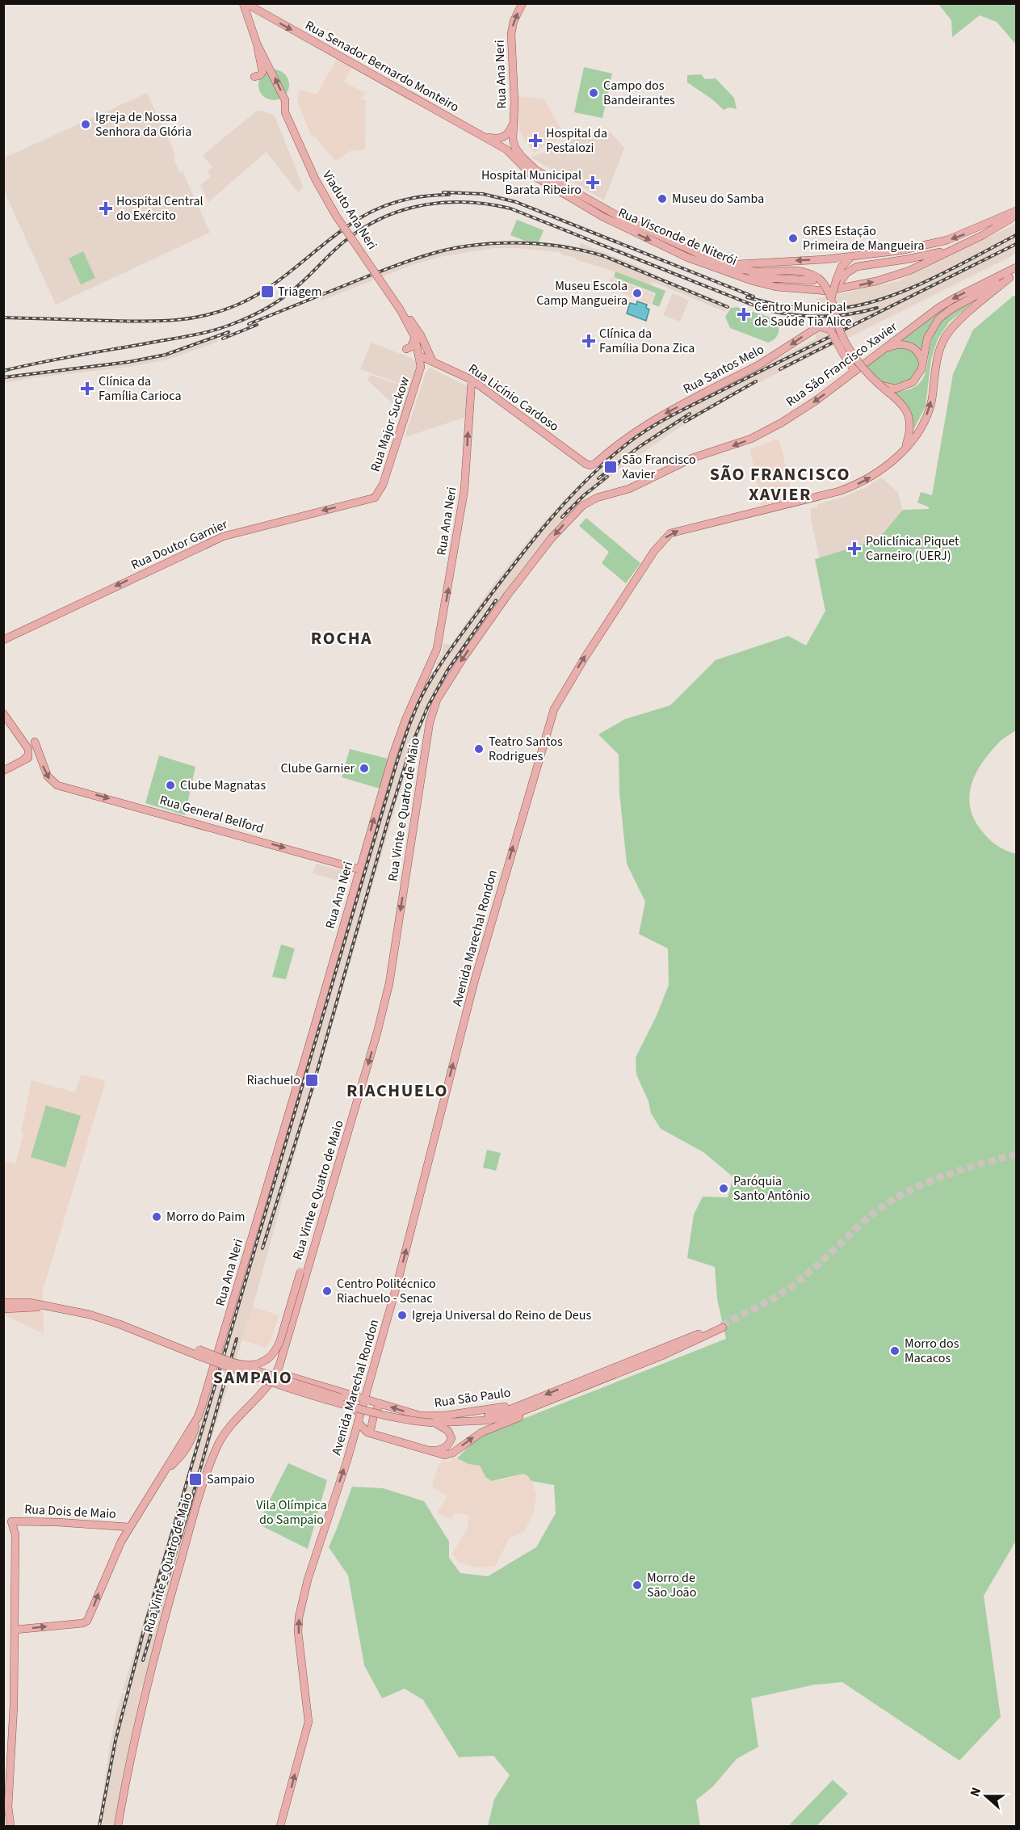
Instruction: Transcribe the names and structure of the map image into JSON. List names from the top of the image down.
{
  "streets": {
    "main road": [
      "Rua Senador Bernardo Monteiro",
      "Rua Ana Neri",
      "Viaduto Ana Neri",
      "Rua Visconde de Niterói",
      "Rua São Francisco Xavier",
      "Rua Santos Melo",
      "Rua Licínio Cardoso",
      "Rua Major Suckow",
      "Rua Doutor Garnier",
      "Rua Vinte e Quatro de Maio",
      "Rua General Belford",
      "Avenida Marechal Rondon",
      "Rua São Paulo",
      "Rua Dois de Maio"
    ]
  },
  "crossings": [
    ["Rua Senador Bernardo Monteiro", "Rua Visconde de Niterói"],
    ["Rua Ana Neri", "Rua Visconde de Niterói"],
    ["Rua Ana Neri", "Rua Licínio Cardoso"],
    ["Rua Ana Neri", "Rua General Belford"],
    ["Rua Ana Neri", "Rua Dois de Maio"],
    ["Viaduto Ana Neri", "Rua Licínio Cardoso"],
    ["Viaduto Ana Neri", "Rua Major Suckow"],
    ["Rua São Francisco Xavier", "Rua Santos Melo"],
    ["Rua São Francisco Xavier", "Rua Vinte e Quatro de Maio"],
    ["Rua Santos Melo", "Rua Licínio Cardoso"],
    ["Rua Licínio Cardoso", "Rua Major Suckow"],
    ["Rua Major Suckow", "Rua Doutor Garnier"],
    ["Rua Vinte e Quatro de Maio", "Rua São Paulo"],
    ["Avenida Marechal Rondon", "Rua São Paulo"]
  ],
  "one_way": [
    "Rua Senador Bernardo Monteiro",
    "Rua Ana Neri",
    "Viaduto Ana Neri",
    "Rua Santos Melo",
    "Rua Doutor Garnier",
    "Rua Vinte e Quatro de Maio",
    "Rua General Belford",
    "Avenida Marechal Rondon"
  ],
  "districts": [
    "SÃO FRANCISCO XAVIER",
    "ROCHA",
    "RIACHUELO",
    "SAMPAIO"
  ],
  "parks": ["Vila Olímpica do Sampaio"],
  "places": {
    "other": [
      "Campo dos Bandeirantes",
      "Igreja de Nossa Senhora da Glória",
      "Museu do Samba",
      "GRES Estação Primeira de Mangueira",
      "Museu Escola Camp Mangueira",
      "Teatro Santos Rodrigues",
      "Clube Garnier",
      "Clube Magnatas",
      "Paróquia Santo Antônio",
      "Morro do Paim",
      "Centro Politécnico Riachuelo - Senac",
      "Igreja Universal do Reino de Deus",
      "Morro dos Macacos",
      "Morro de São João"
    ],
    "health": [
      "Hospital da Pestalozi",
      "Hospital Municipal Barata Ribeiro",
      "Hospital Central do Exército",
      "Centro Municipal de Saúde Tia Alice",
      "Clínica da Família Dona Zica",
      "Clínica da Família Carioca",
      "Policlínica Piquet Carneiro (UERJ)"
    ],
    "transit": [
      "Triagem",
      "São Francisco Xavier",
      "Riachuelo",
      "Sampaio"
    ]
  },
  "north": "left"
}
